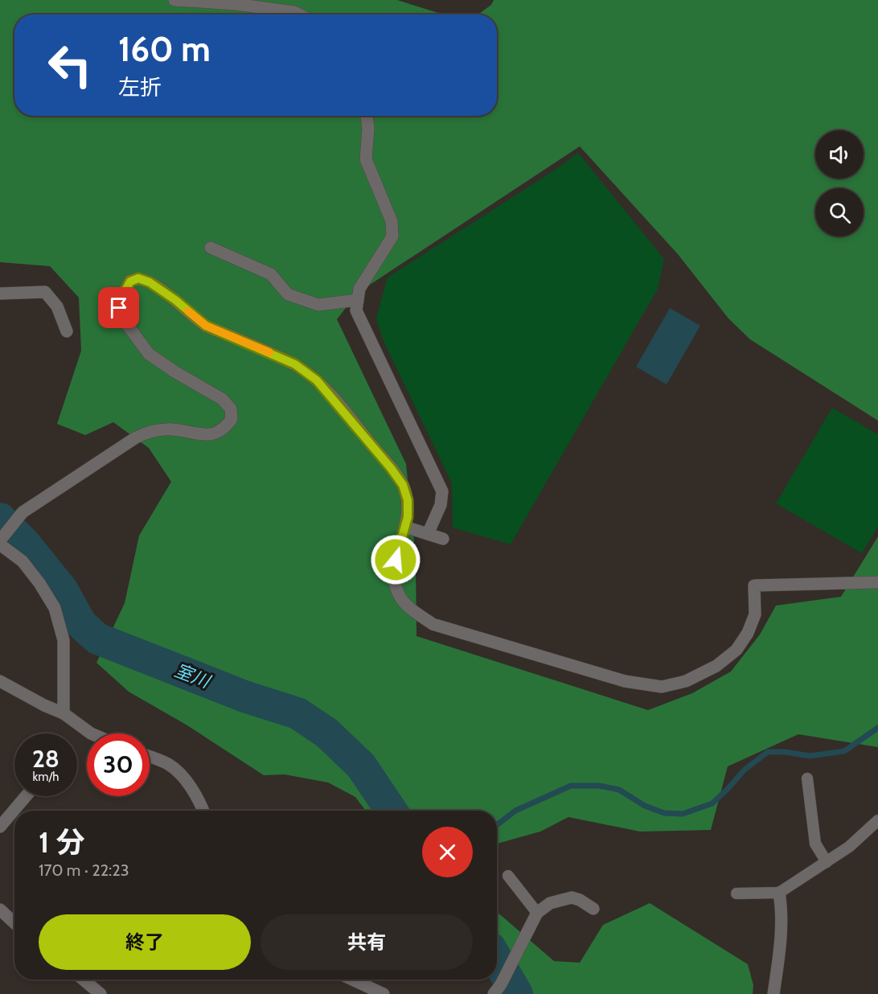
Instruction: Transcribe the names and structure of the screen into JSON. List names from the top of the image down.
{
  "water": ["室川"],
  "page": {
    "turn": ["160 m", "左折"],
    "speed": "28 km/h",
    "limit": "30",
    "heading": ["1 分", "170 m · 22:23"],
    "buttons": ["終了", "共有"]
  }
}
